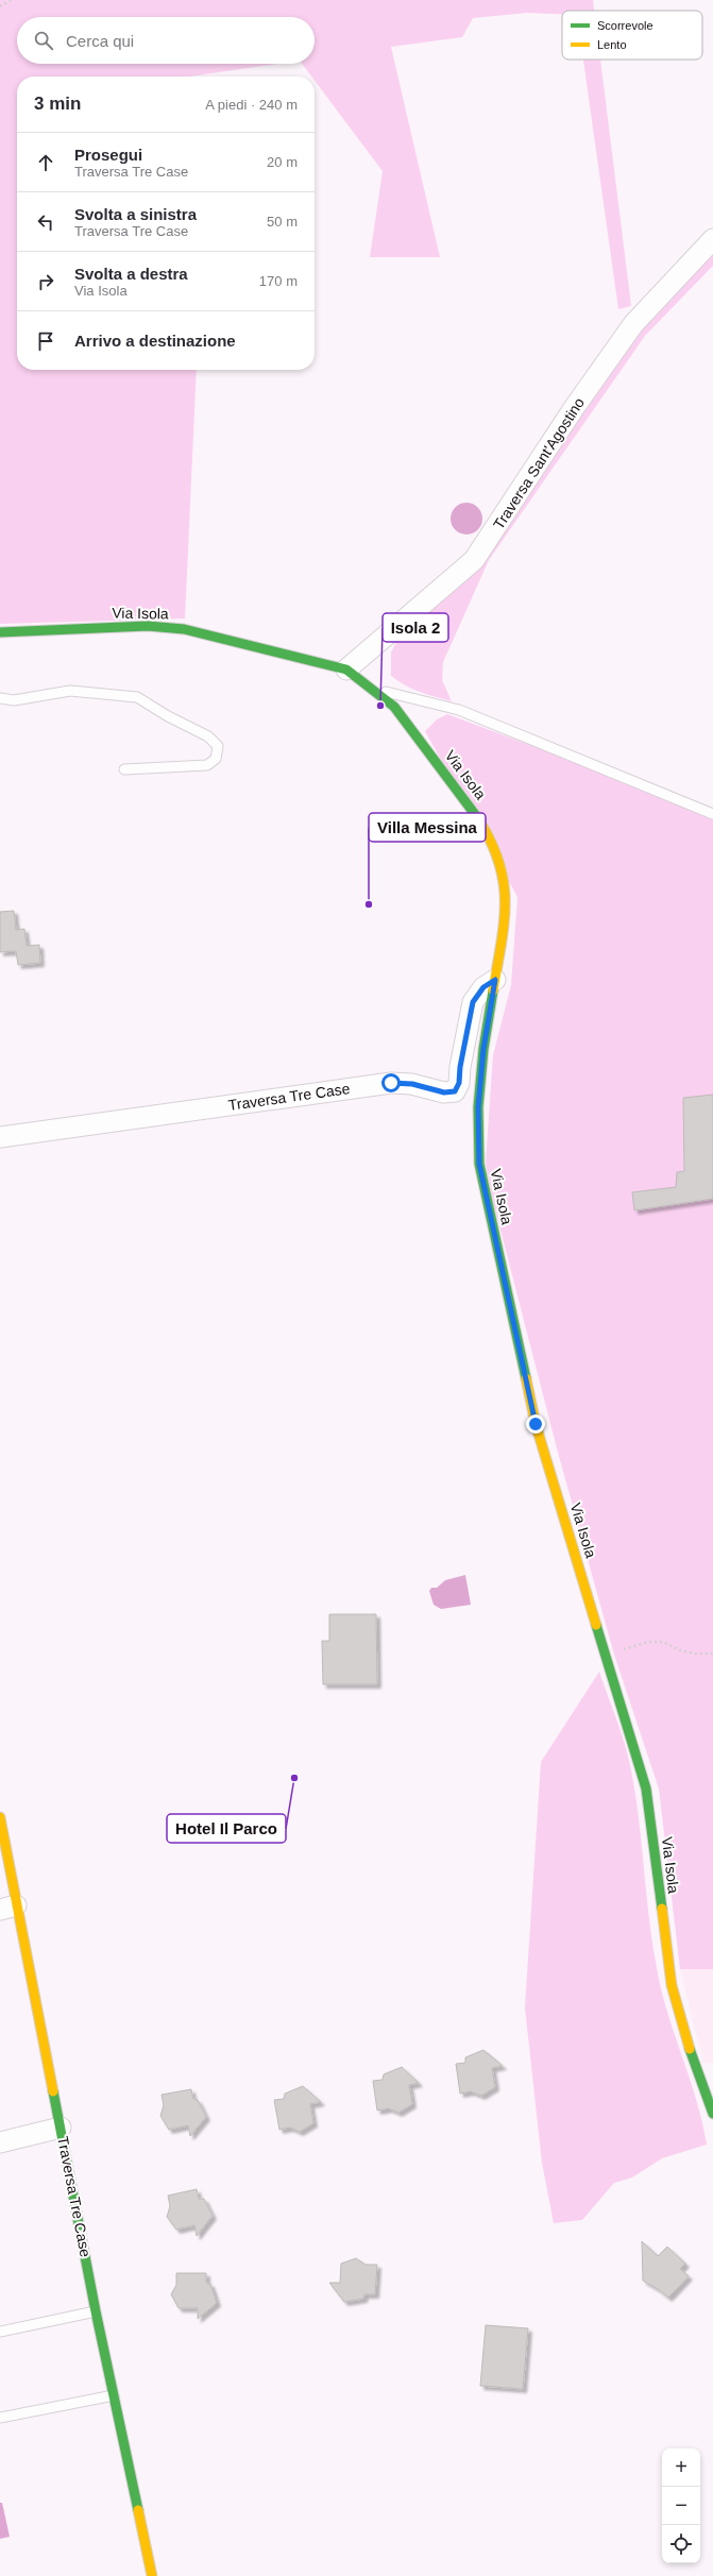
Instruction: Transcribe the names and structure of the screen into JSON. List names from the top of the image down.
{
  "streets": {
    "street": ["Traversa Sant'Agostino", "Via Isola", "Traversa Tre Case"]
  },
  "crossings": [
    ["Traversa Sant'Agostino", "Via Isola"],
    ["Via Isola", "Traversa Tre Case"]
  ],
  "places": ["Isola 2", "Villa Messina", "Hotel Il Parco"],
  "legend": ["Scorrevole", "Lento"],
  "page": {
    "search": "Cerca qui",
    "heading": ["3 min", "A piedi · 240 m"],
    "list": [
      ["Prosegui", "Traversa Tre Case", "20 m"],
      ["Svolta a sinistra", "Traversa Tre Case", "50 m"],
      ["Svolta a destra", "Via Isola", "170 m"],
      "Arrivo a destinazione"
    ],
    "map_buttons": ["+", "−"]
  }
}
